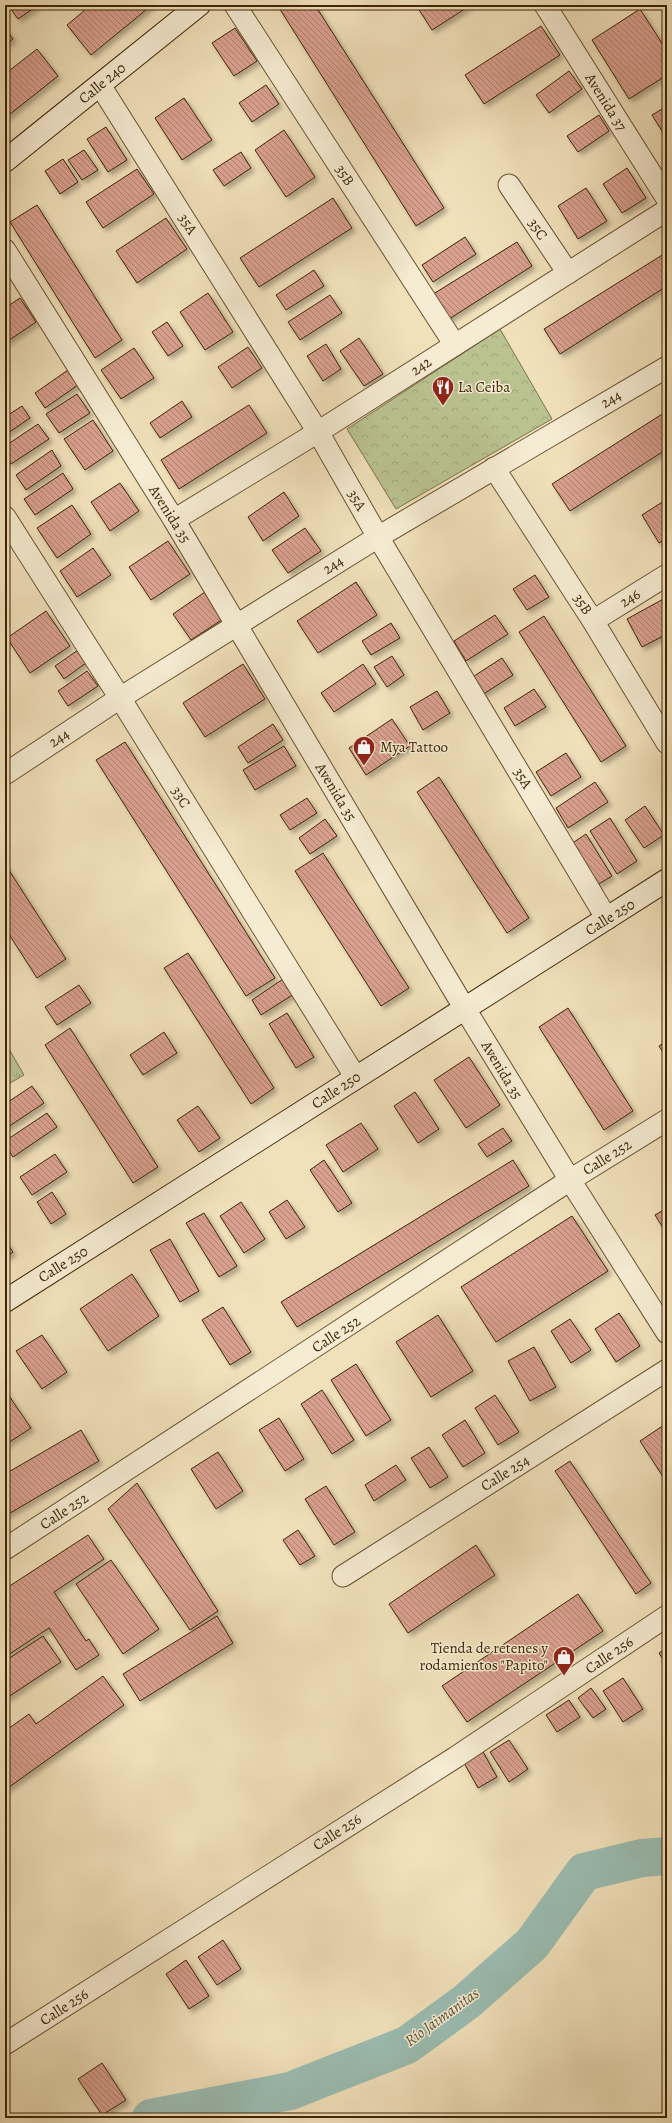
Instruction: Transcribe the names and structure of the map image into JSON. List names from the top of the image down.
{
  "streets": {
    "main road": ["Calle 240", "Calle 250"],
    "street": [
      "Avenida 37",
      "35B",
      "35A",
      "35C",
      "242",
      "244",
      "Avenida 35",
      "246",
      "33C",
      "Calle 252",
      "Calle 254",
      "Calle 256"
    ]
  },
  "crossings": [
    ["Calle 240", "35A"],
    ["35B", "242"],
    ["35B", "244"],
    ["35B", "246"],
    ["35A", "242"],
    ["35A", "244"],
    ["35A", "Calle 250"],
    ["35C", "242"],
    ["242", "Avenida 35"],
    ["244", "Avenida 35"],
    ["244", "33C"],
    ["Avenida 35", "Calle 250"],
    ["Avenida 35", "Calle 252"],
    ["33C", "Calle 250"]
  ],
  "water": ["Río Jaimanitas"],
  "places": {
    "restaurant": ["La Ceiba"],
    "shop": ["Mya Tattoo", "Tienda de retenes y rodamientos \"Papito\""]
  }
}
